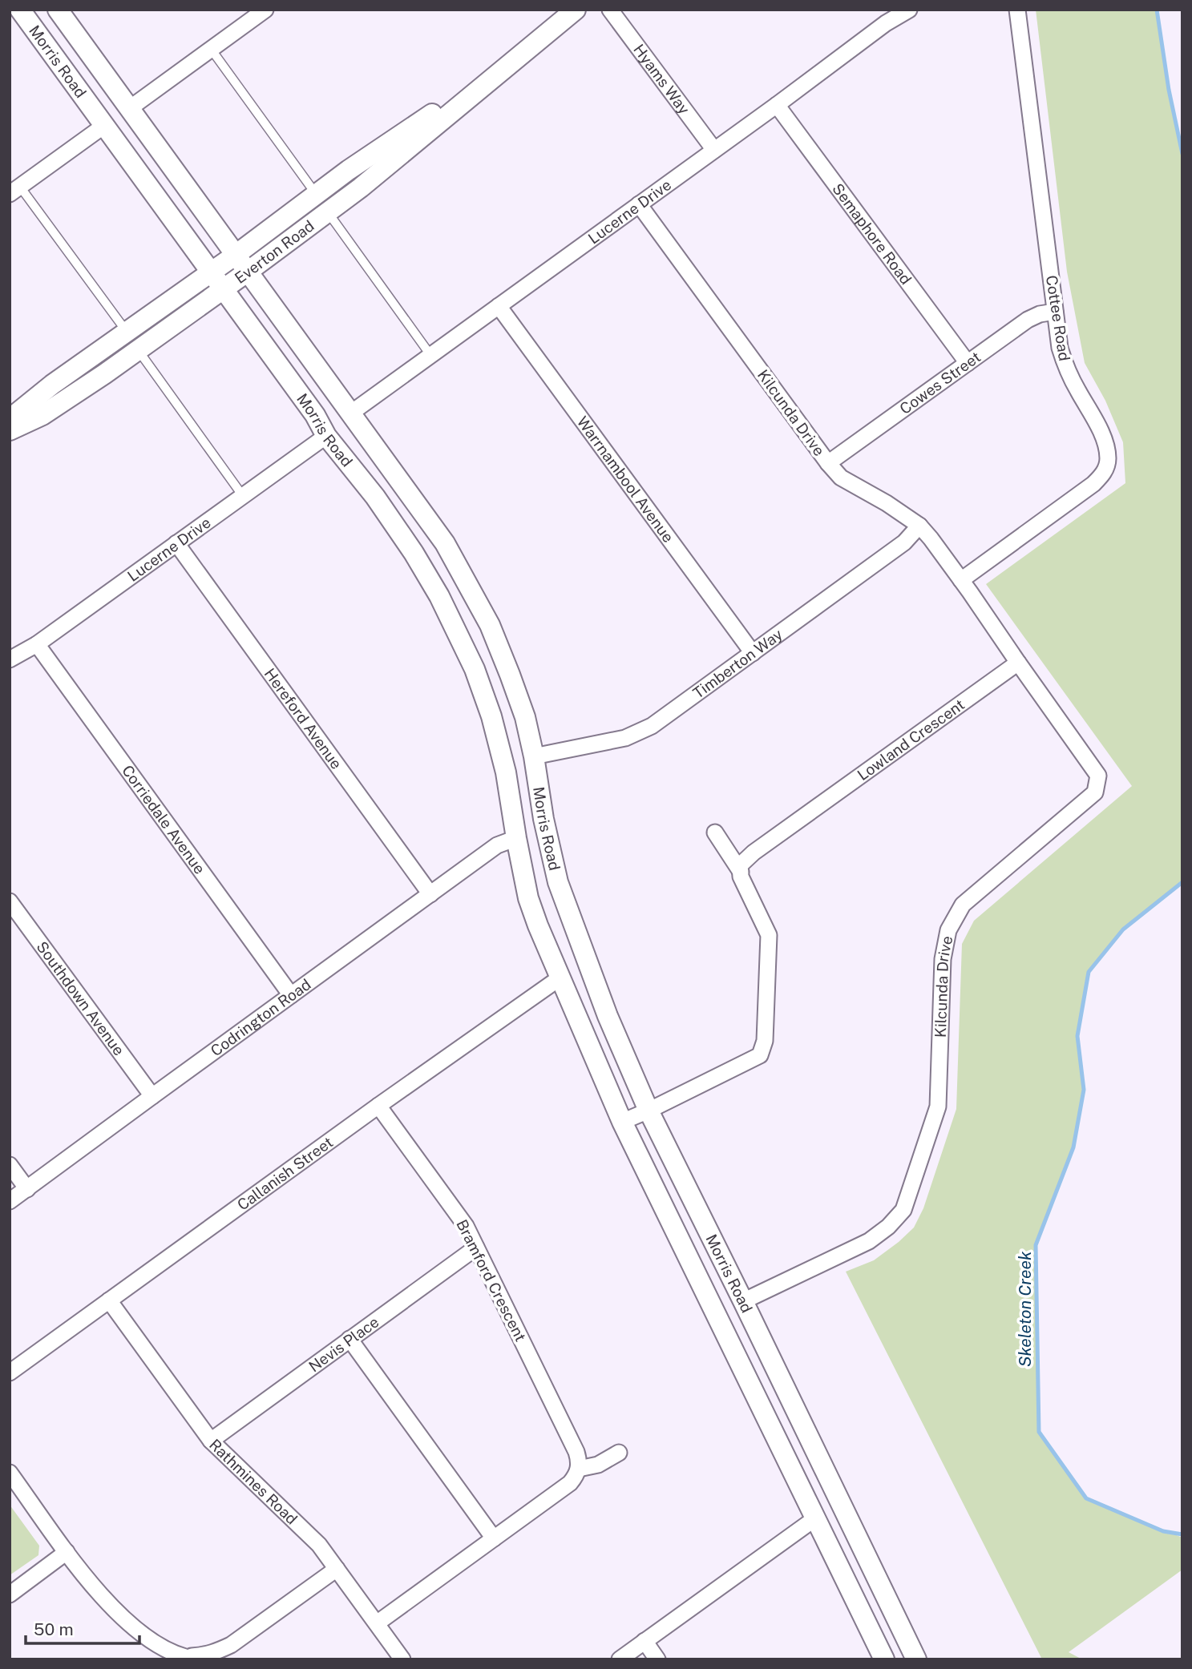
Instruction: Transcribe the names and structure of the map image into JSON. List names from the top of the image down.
{
  "streets": {
    "street": [
      "Morris Road",
      "Hyams Way",
      "Lucerne Drive",
      "Semaphore Road",
      "Everton Road",
      "Cottee Road",
      "Cowes Street",
      "Kilcunda Drive",
      "Warrnambool Avenue",
      "Timberton Way",
      "Hereford Avenue",
      "Lowland Crescent",
      "Corriedale Avenue",
      "Southdown Avenue",
      "Codrington Road",
      "Callanish Street",
      "Bramford Crescent",
      "Nevis Place",
      "Rathmines Road"
    ]
  },
  "crossings": [
    ["Morris Road", "Lucerne Drive"],
    ["Morris Road", "Everton Road"],
    ["Morris Road", "Kilcunda Drive"],
    ["Morris Road", "Timberton Way"],
    ["Morris Road", "Codrington Road"],
    ["Morris Road", "Callanish Street"],
    ["Hyams Way", "Lucerne Drive"],
    ["Lucerne Drive", "Semaphore Road"],
    ["Lucerne Drive", "Kilcunda Drive"],
    ["Lucerne Drive", "Warrnambool Avenue"],
    ["Lucerne Drive", "Hereford Avenue"],
    ["Lucerne Drive", "Corriedale Avenue"],
    ["Semaphore Road", "Cowes Street"],
    ["Cottee Road", "Cowes Street"],
    ["Cottee Road", "Kilcunda Drive"],
    ["Cowes Street", "Kilcunda Drive"],
    ["Kilcunda Drive", "Timberton Way"],
    ["Kilcunda Drive", "Lowland Crescent"],
    ["Warrnambool Avenue", "Timberton Way"],
    ["Hereford Avenue", "Codrington Road"],
    ["Corriedale Avenue", "Codrington Road"],
    ["Southdown Avenue", "Codrington Road"],
    ["Callanish Street", "Bramford Crescent"],
    ["Callanish Street", "Rathmines Road"],
    ["Bramford Crescent", "Nevis Place"],
    ["Nevis Place", "Rathmines Road"]
  ],
  "water": ["Skeleton Creek"],
  "scale_bar": "50 m"
}
